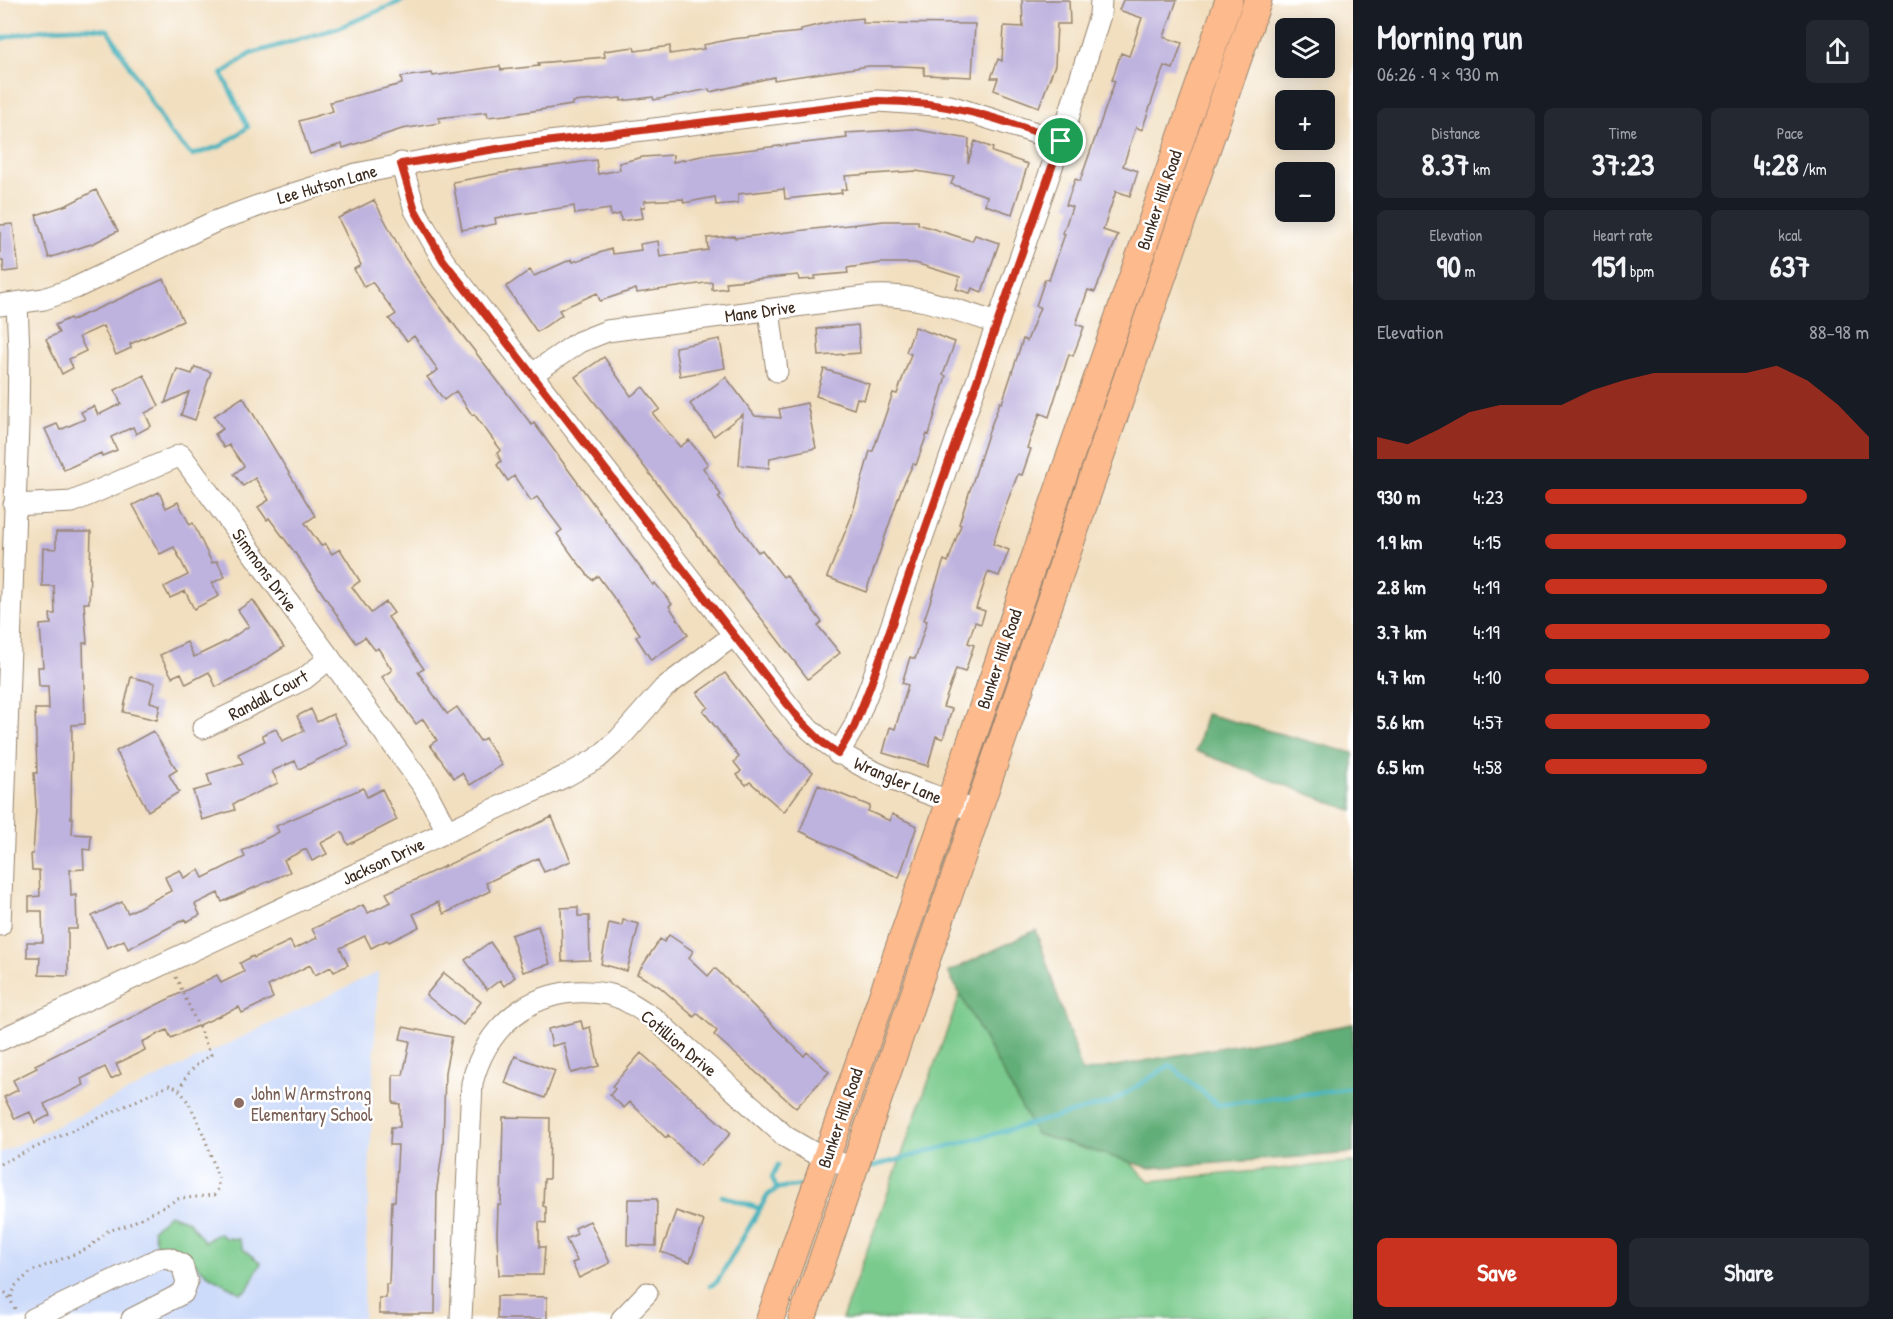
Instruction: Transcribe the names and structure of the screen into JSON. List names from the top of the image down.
{
  "streets": {
    "main road": ["Bunker Hill Road"],
    "street": [
      "Lee Hutson Lane",
      "Mane Drive",
      "Simmons Drive",
      "Randall Court",
      "Wrangler Lane",
      "Jackson Drive",
      "Cotillion Drive"
    ]
  },
  "crossings": [
    ["Lee Hutson Lane", "Wrangler Lane"],
    ["Bunker Hill Road", "Wrangler Lane"],
    ["Bunker Hill Road", "Cotillion Drive"],
    ["Mane Drive", "Wrangler Lane"],
    ["Simmons Drive", "Randall Court"],
    ["Simmons Drive", "Jackson Drive"],
    ["Wrangler Lane", "Jackson Drive"]
  ],
  "places": ["John W Armstrong Elementary School"],
  "page": {
    "heading": ["Morning run", "06:26 · 9 × 930 m"],
    "map_buttons": ["+", "−"],
    "stats": [
      ["Distance", "8.37 km"],
      ["Time", "37:23"],
      ["Pace", "4:28 /km"],
      ["Elevation", "90 m"],
      ["Heart rate", "151 bpm"],
      ["kcal", "637"]
    ],
    "chart": ["Elevation", "88–98 m"],
    "list": [
      {
        "name": "930 m",
        "note": "4:23"
      },
      {
        "name": "1.9 km",
        "note": "4:15"
      },
      {
        "name": "2.8 km",
        "note": "4:19"
      },
      {
        "name": "3.7 km",
        "note": "4:19"
      },
      {
        "name": "4.7 km",
        "note": "4:10"
      },
      {
        "name": "5.6 km",
        "note": "4:57"
      },
      {
        "name": "6.5 km",
        "note": "4:58"
      }
    ],
    "buttons": ["Save", "Share"]
  }
}
